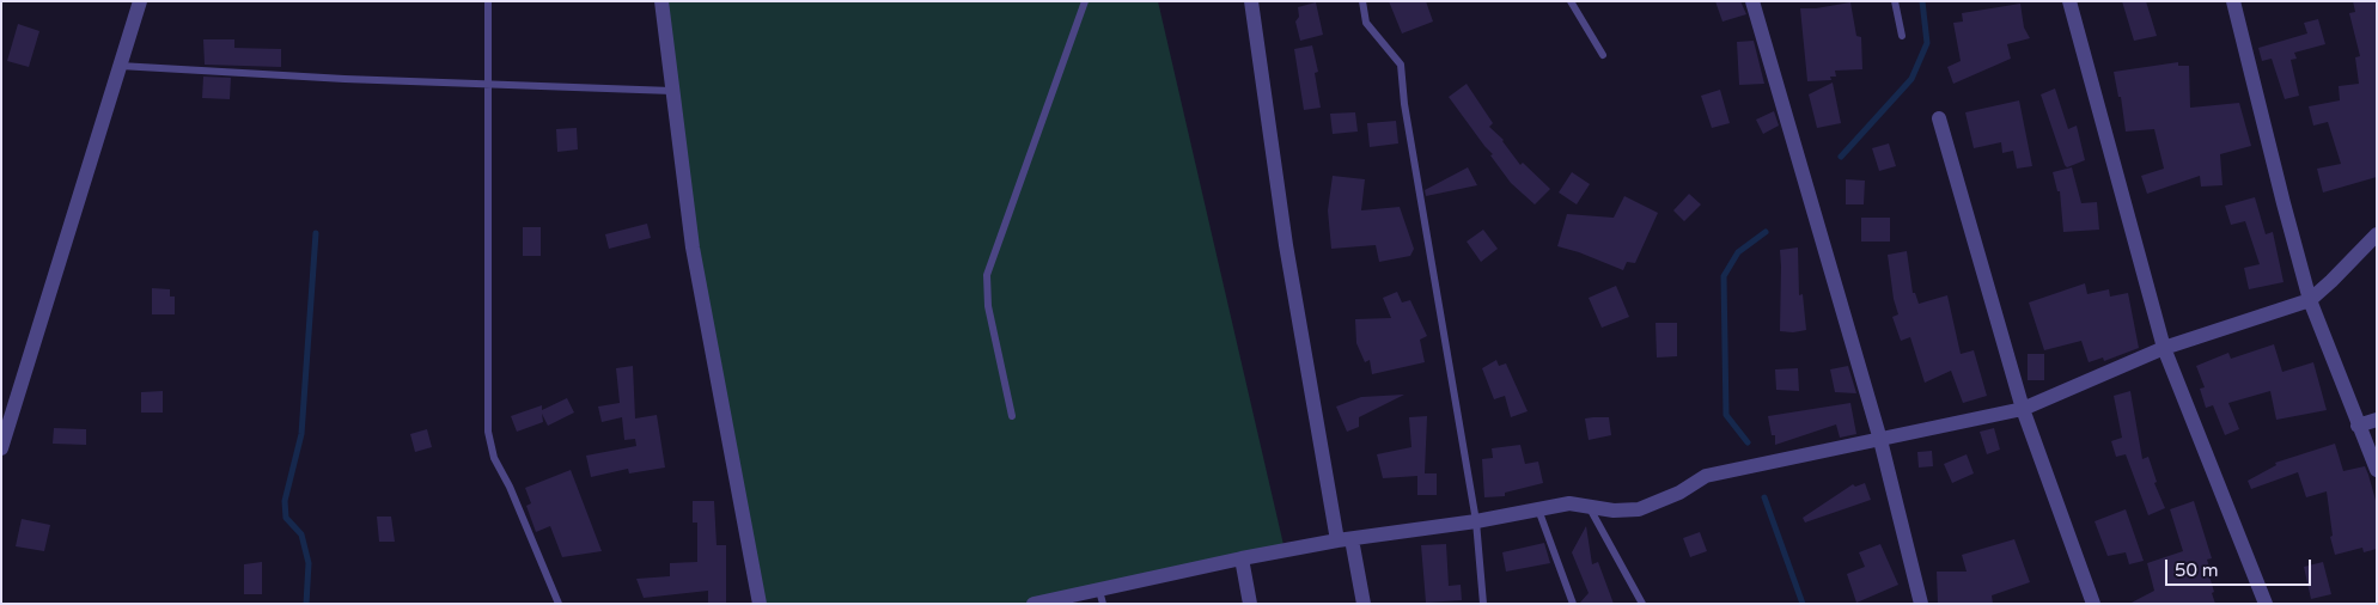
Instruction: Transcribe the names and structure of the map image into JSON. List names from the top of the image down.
{
  "scale_bar": "50 m"
}
